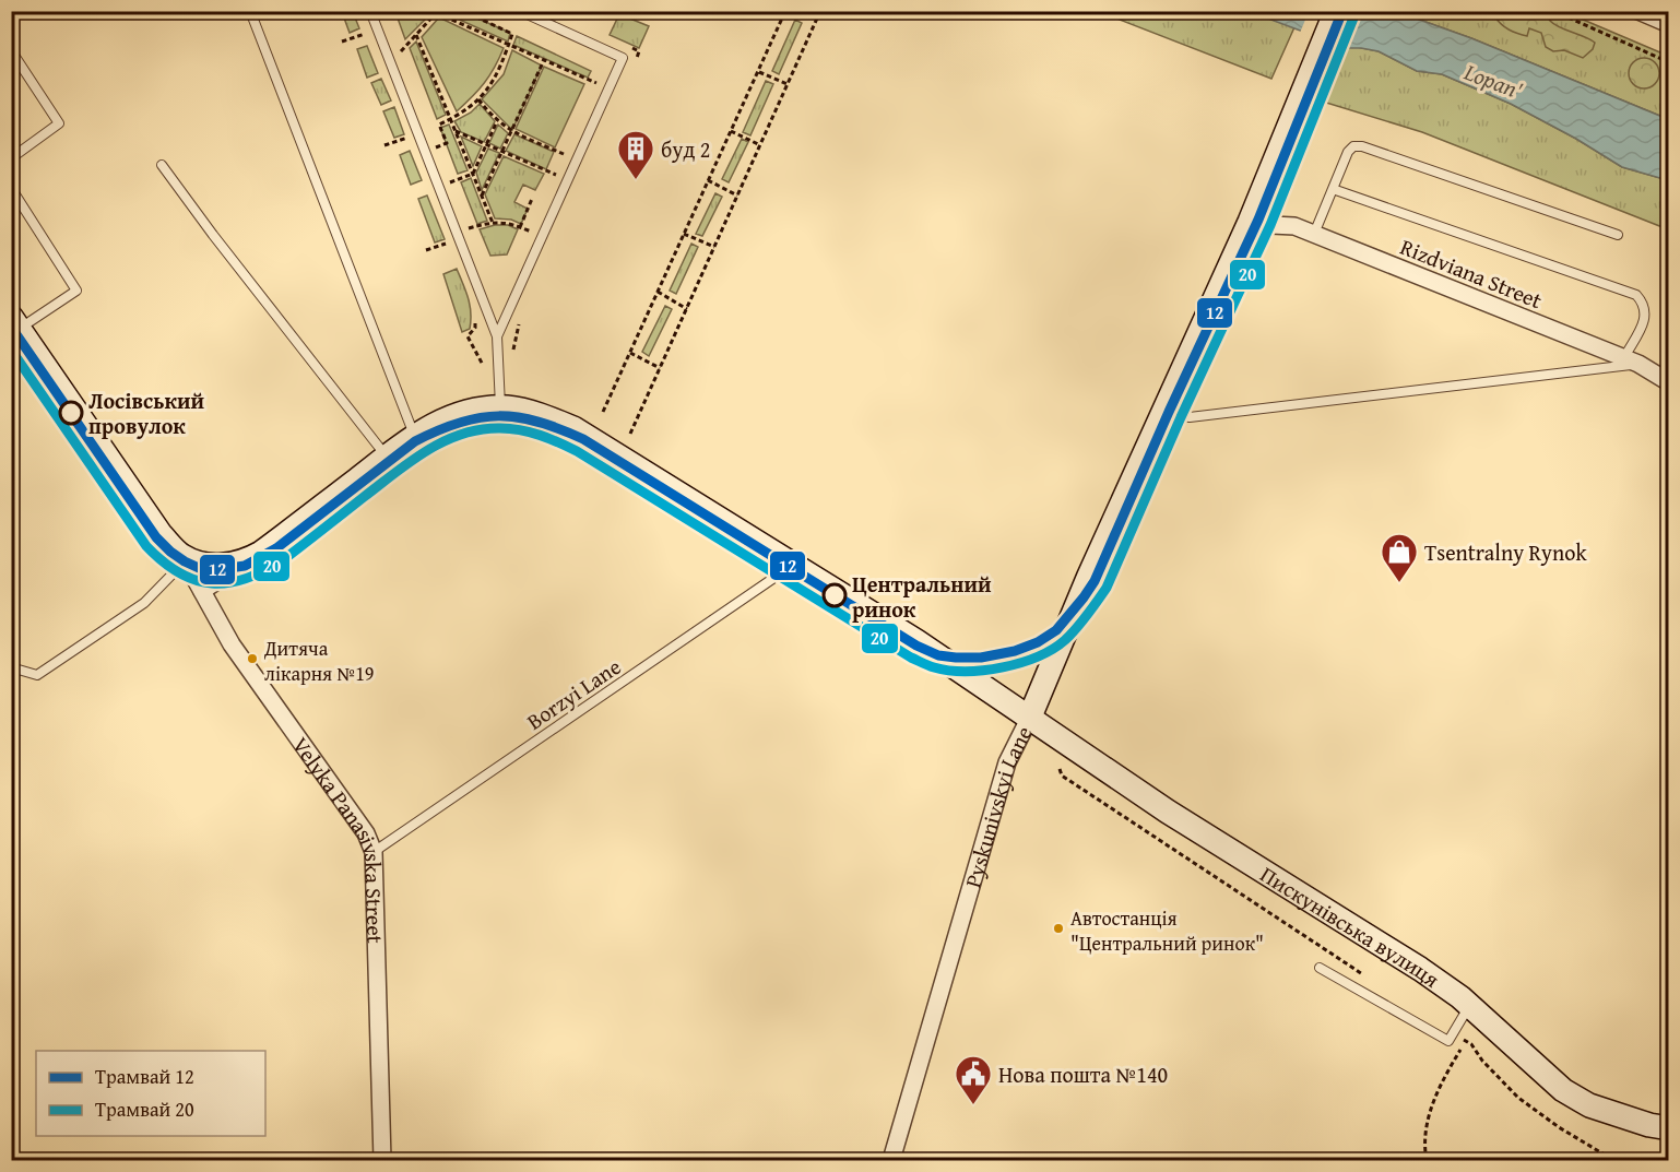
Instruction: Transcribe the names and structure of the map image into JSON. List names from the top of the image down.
{
  "streets": {
    "street": [
      "Rizdviana Street",
      "Pyskunivskyi Lane",
      "Velyka Panasivska Street",
      "Пискунівська вулиця"
    ],
    "lane": ["Borzyi Lane"]
  },
  "crossings": [
    ["Rizdviana Street", "Pyskunivskyi Lane"],
    ["Borzyi Lane", "Velyka Panasivska Street"],
    ["Borzyi Lane", "Пискунівська вулиця"],
    ["Pyskunivskyi Lane", "Пискунівська вулиця"]
  ],
  "water": ["Lopan'"],
  "places": {
    "building": ["буд 2"],
    "other": [
      "Лосівський провулок",
      "Центральний ринок",
      "Дитяча лікарня №19",
      "Автостанція \"Центральний ринок\""
    ],
    "shop": ["Tsentralny Rynok"],
    "public building": ["Нова пошта №140"]
  },
  "lines": ["tram line 12", "tram line 20"],
  "legend": ["Трамвай 12", "Трамвай 20"]
}
